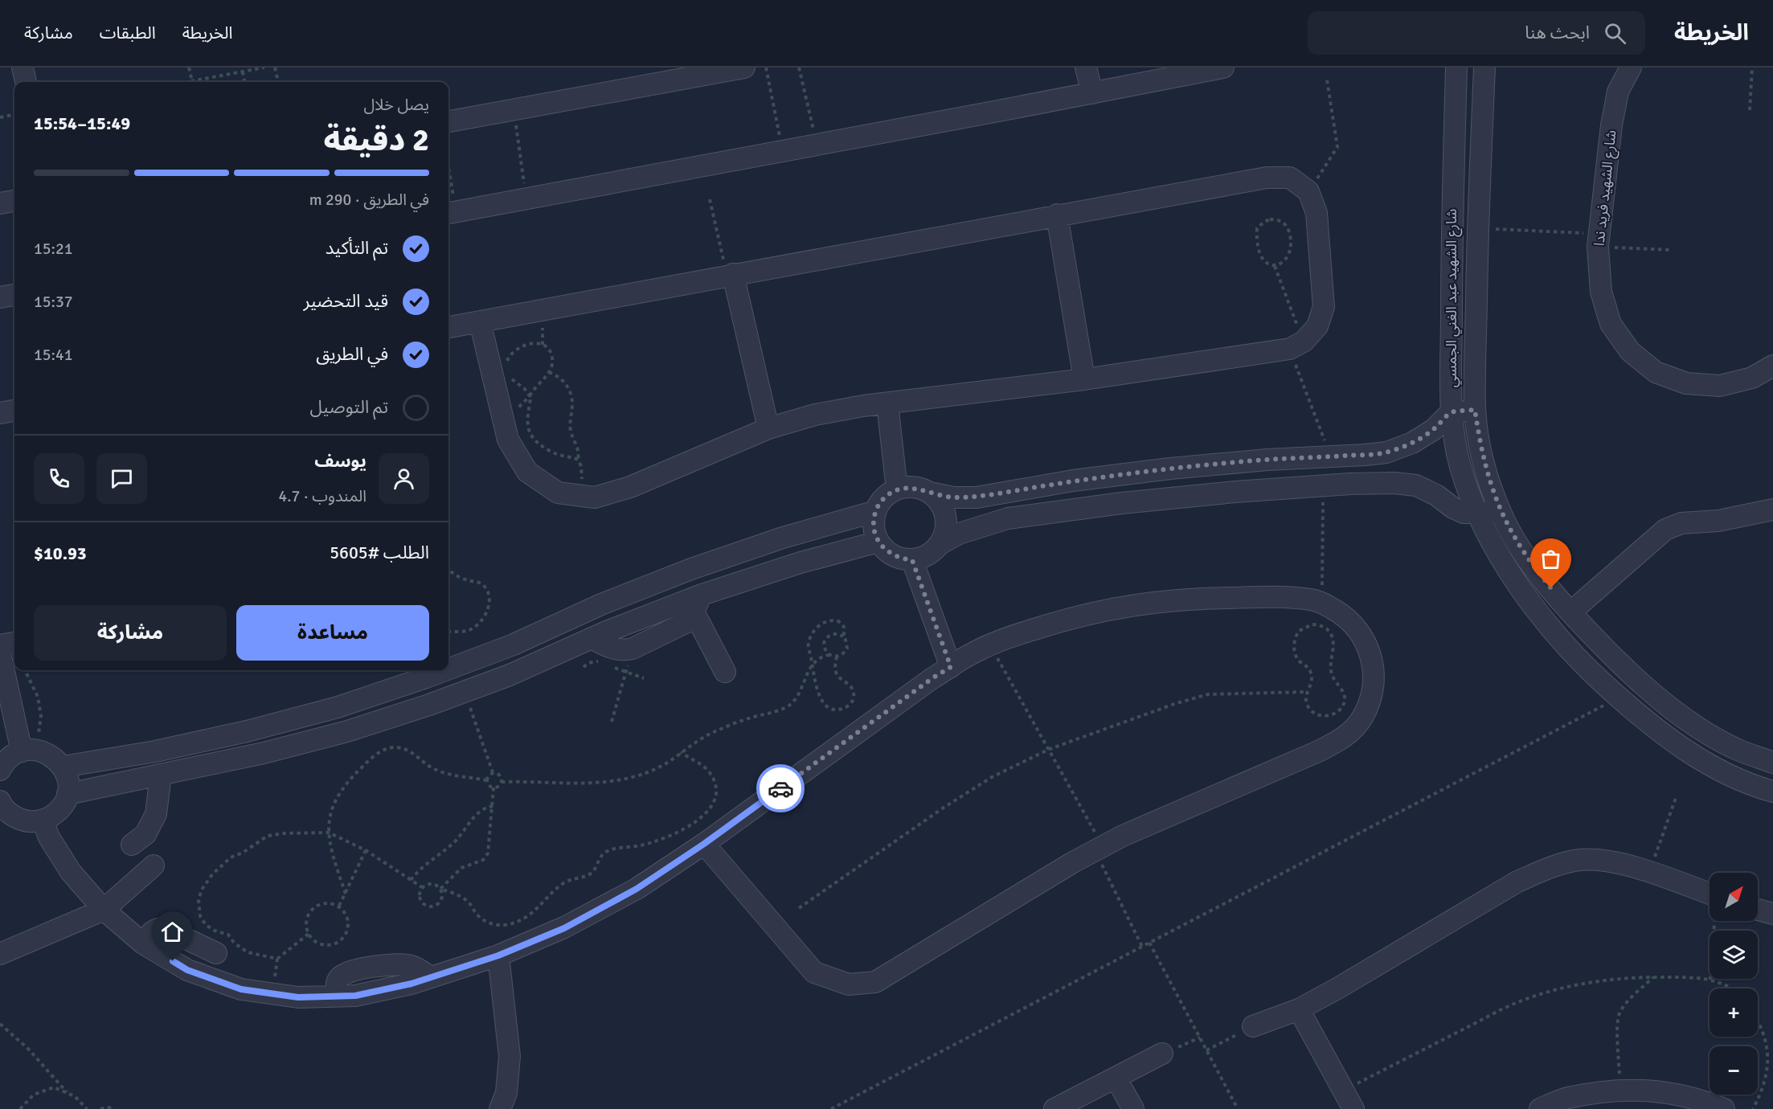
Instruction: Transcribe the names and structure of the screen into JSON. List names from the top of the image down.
{
  "streets": {
    "street": ["شارع الشهيد فريد ندا", "شارع الشهيد عبد الغني الجمسي"]
  },
  "north": "top right",
  "page": {
    "header": "الخريطة",
    "search": "ابحث هنا",
    "nav": ["الخريطة", "الطبقات", "مشاركة"],
    "heading": ["2 دقيقة", "يصل خلال", "15:49–15:54"],
    "panel": [
      "يوسف",
      "المندوب · 4.7",
      "الطلب #5605",
      "$10.93"
    ],
    "bar": "في الطريق · 290 m",
    "list": [
      ["تم التأكيد", "15:21"],
      ["قيد التحضير", "15:37"],
      ["في الطريق", "15:41"],
      "تم التوصيل"
    ],
    "buttons": ["مساعدة", "مشاركة"],
    "map_buttons": ["+", "−"]
  }
}
